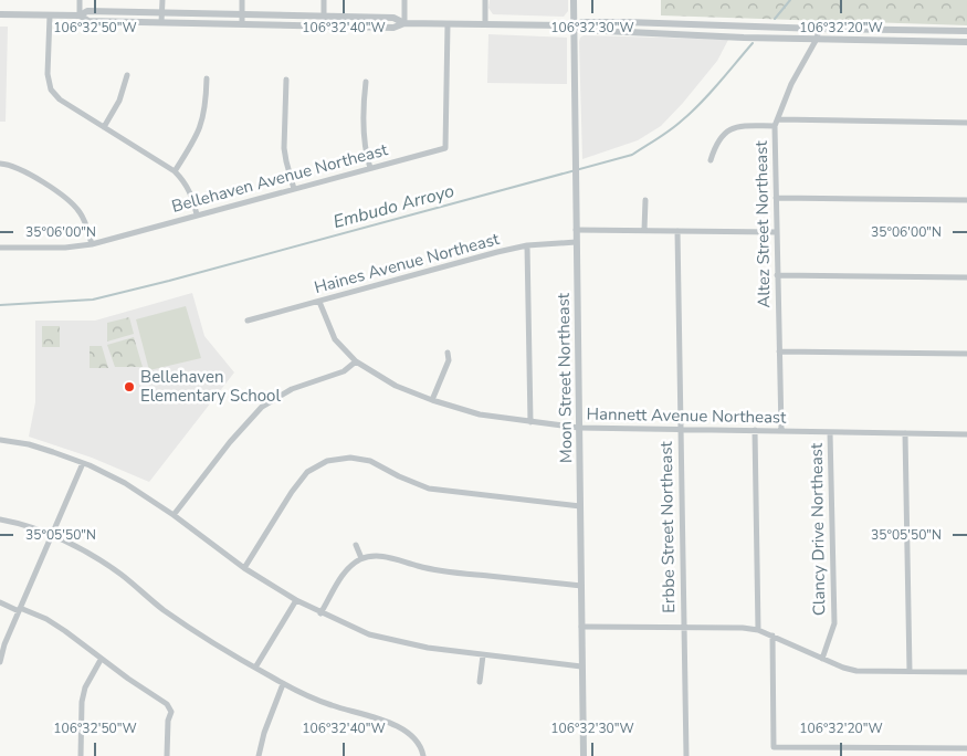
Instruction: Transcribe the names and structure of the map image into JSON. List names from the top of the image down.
{
  "streets": {
    "street": [
      "Bellehaven Avenue Northeast",
      "Altez Street Northeast",
      "Haines Avenue Northeast",
      "Moon Street Northeast",
      "Hannett Avenue Northeast",
      "Erbbe Street Northeast",
      "Clancy Drive Northeast"
    ]
  },
  "crossings": [
    ["Altez Street Northeast", "Hannett Avenue Northeast"],
    ["Haines Avenue Northeast", "Moon Street Northeast"],
    ["Haines Avenue Northeast", "Hannett Avenue Northeast"],
    ["Moon Street Northeast", "Hannett Avenue Northeast"],
    ["Hannett Avenue Northeast", "Erbbe Street Northeast"],
    ["Hannett Avenue Northeast", "Clancy Drive Northeast"]
  ],
  "water": ["Embudo Arroyo"],
  "places": ["Bellehaven Elementary School"],
  "coordinates": [
    "106°32'50\"W",
    "106°32'40\"W",
    "106°32'30\"W",
    "106°32'20\"W",
    "35°06'00\"N",
    "35°05'50\"N"
  ]
}
